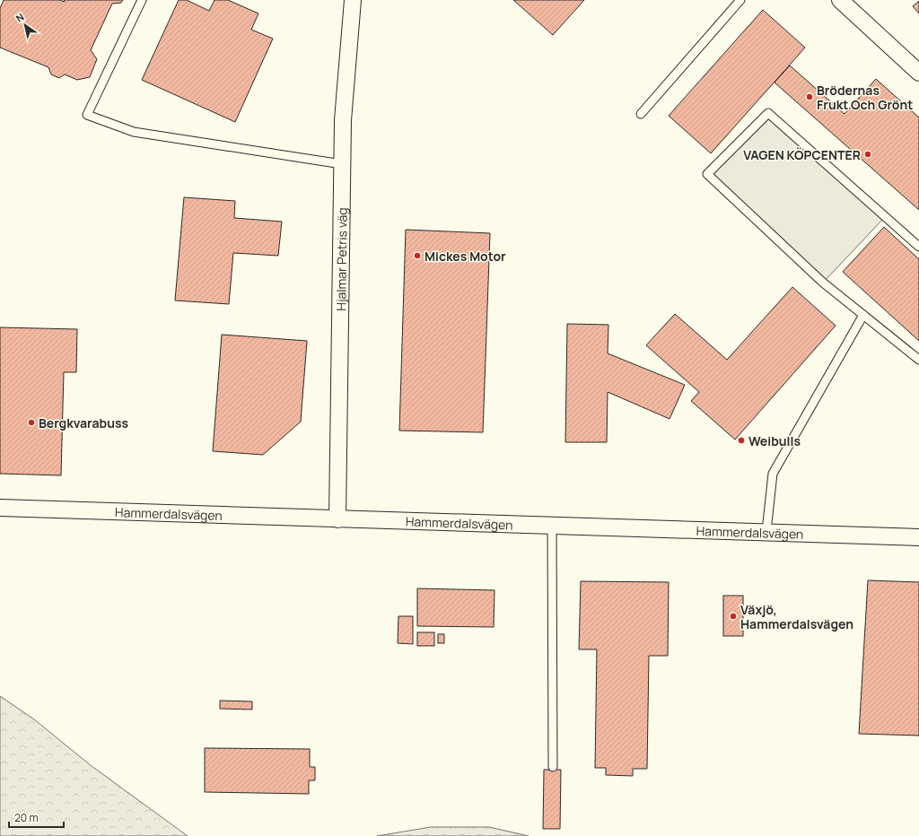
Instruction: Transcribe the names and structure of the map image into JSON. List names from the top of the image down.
{
  "streets": {
    "street": ["Hjalmar Petris väg", "Hammerdalsvägen"]
  },
  "crossings": [
    ["Hjalmar Petris väg", "Hammerdalsvägen"]
  ],
  "places": [
    "Brödernas Frukt Och Grönt",
    "VAGEN KÖPCENTER",
    "Mickes Motor",
    "Bergkvarabuss",
    "Weibulls",
    "Växjö, Hammerdalsvägen"
  ],
  "scale_bar": "20 m",
  "north": "top left"
}
